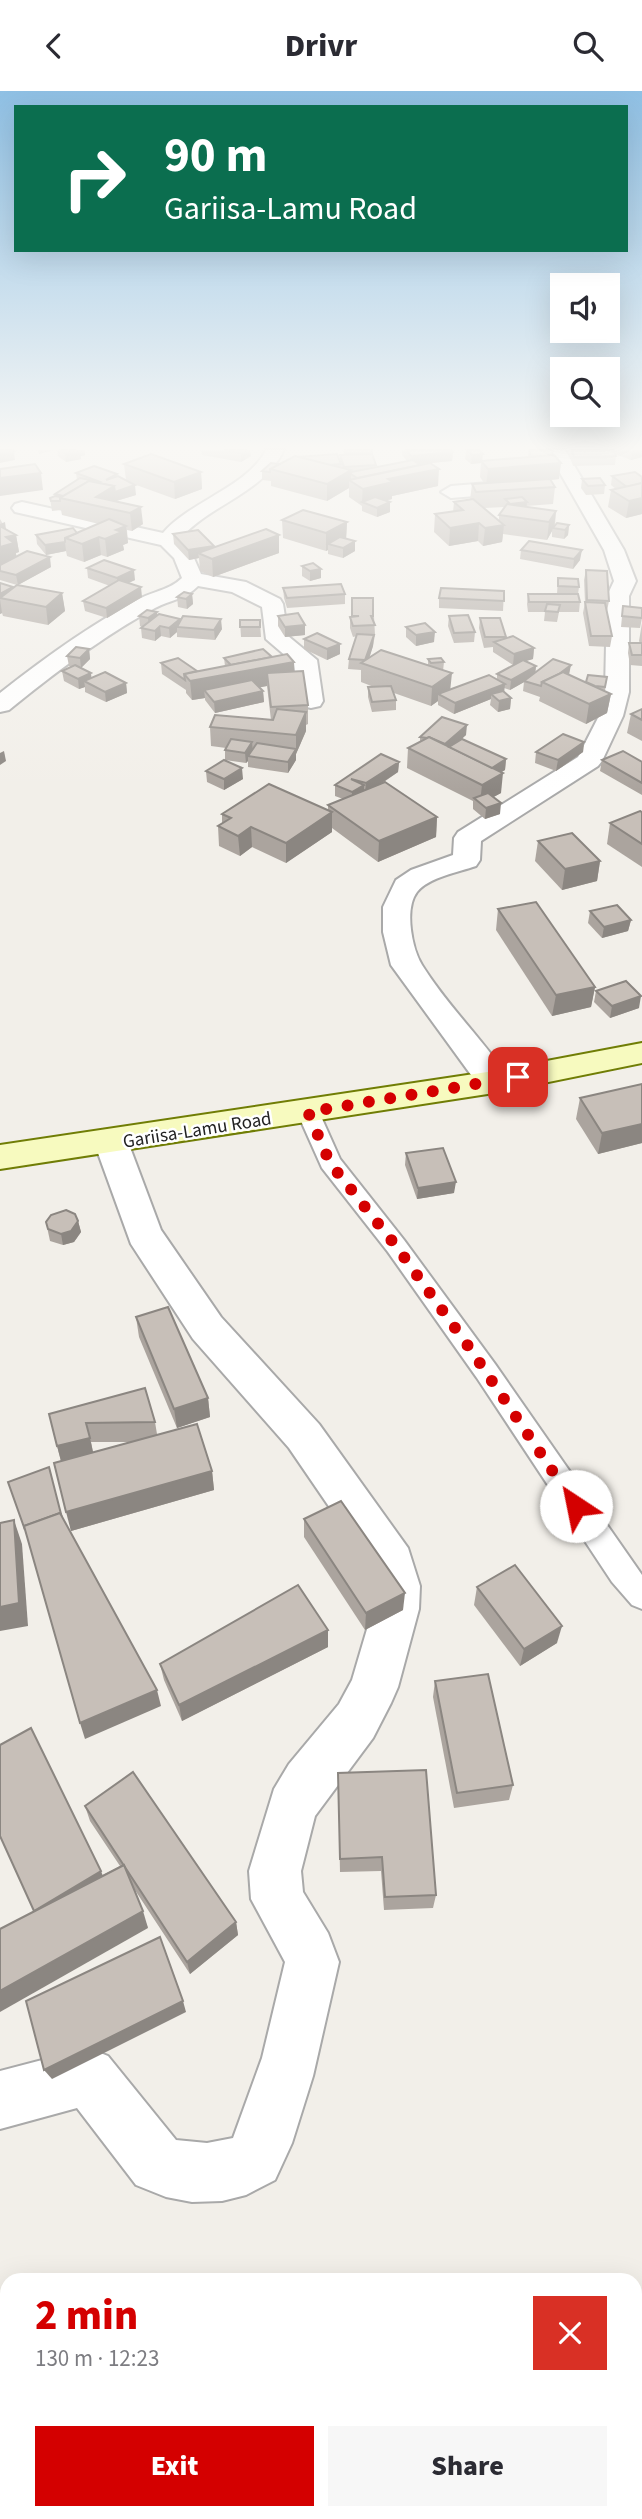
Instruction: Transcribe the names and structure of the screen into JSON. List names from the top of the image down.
{
  "streets": {
    "street": ["Gariisa-Lamu Road"]
  },
  "page": {
    "header": "Drivr",
    "turn": ["90 m", "Gariisa-Lamu Road"],
    "heading": ["2 min", "130 m · 12:23"],
    "buttons": ["Exit", "Share"]
  }
}
